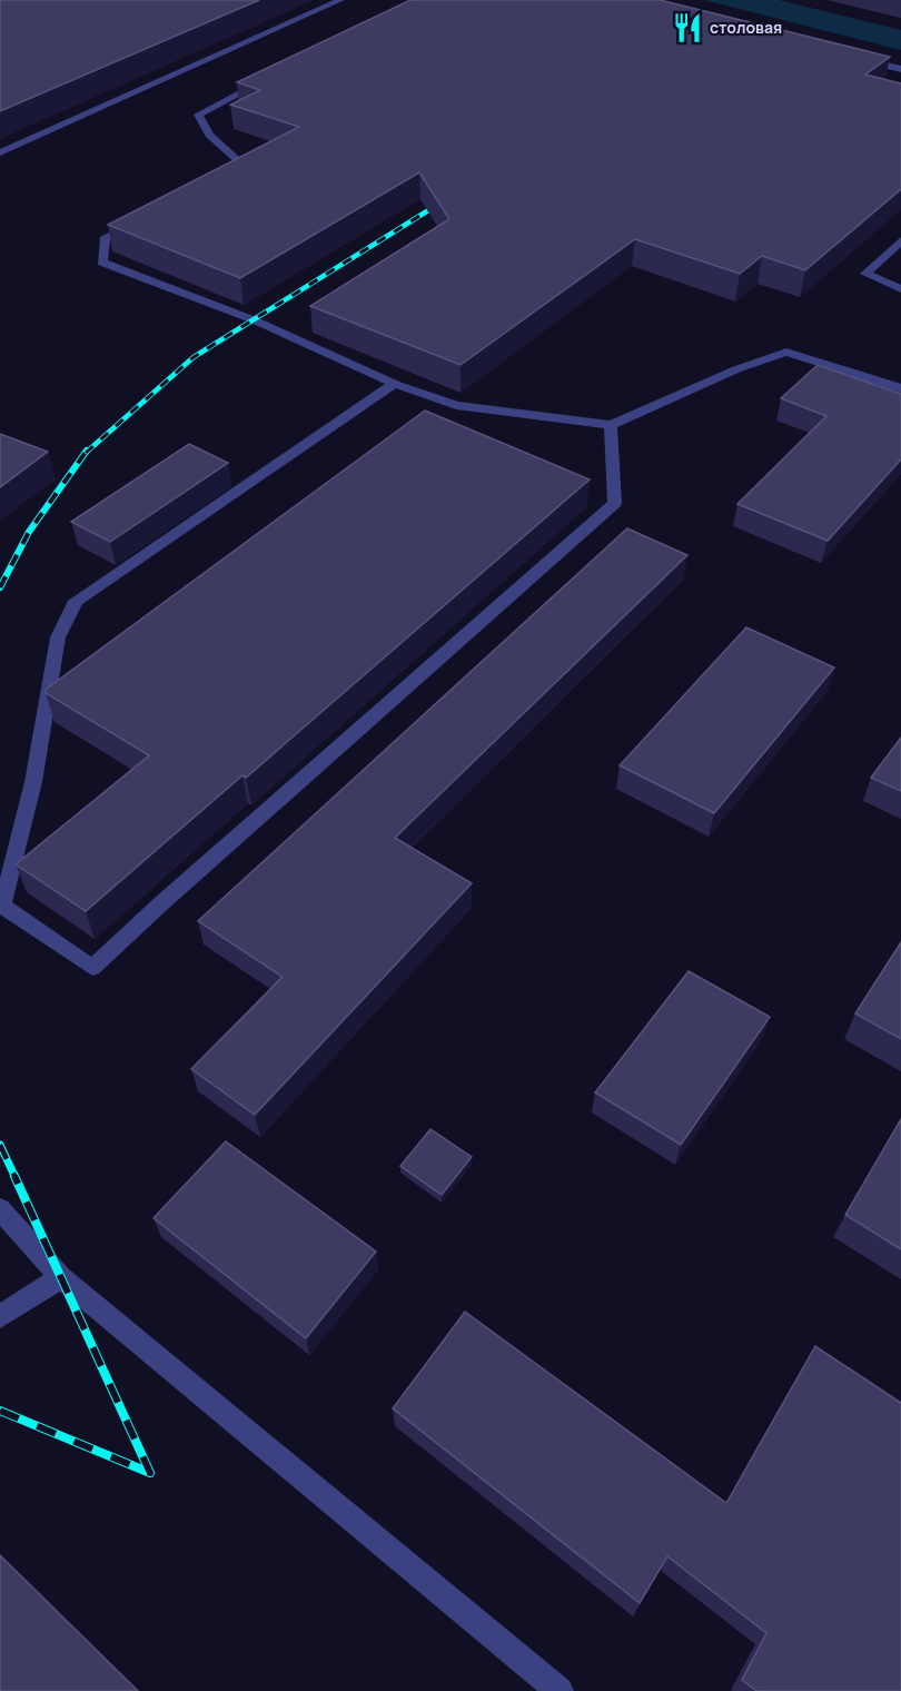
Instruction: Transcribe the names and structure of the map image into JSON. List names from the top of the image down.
{
  "places": {
    "restaurant": ["столовая"]
  }
}
